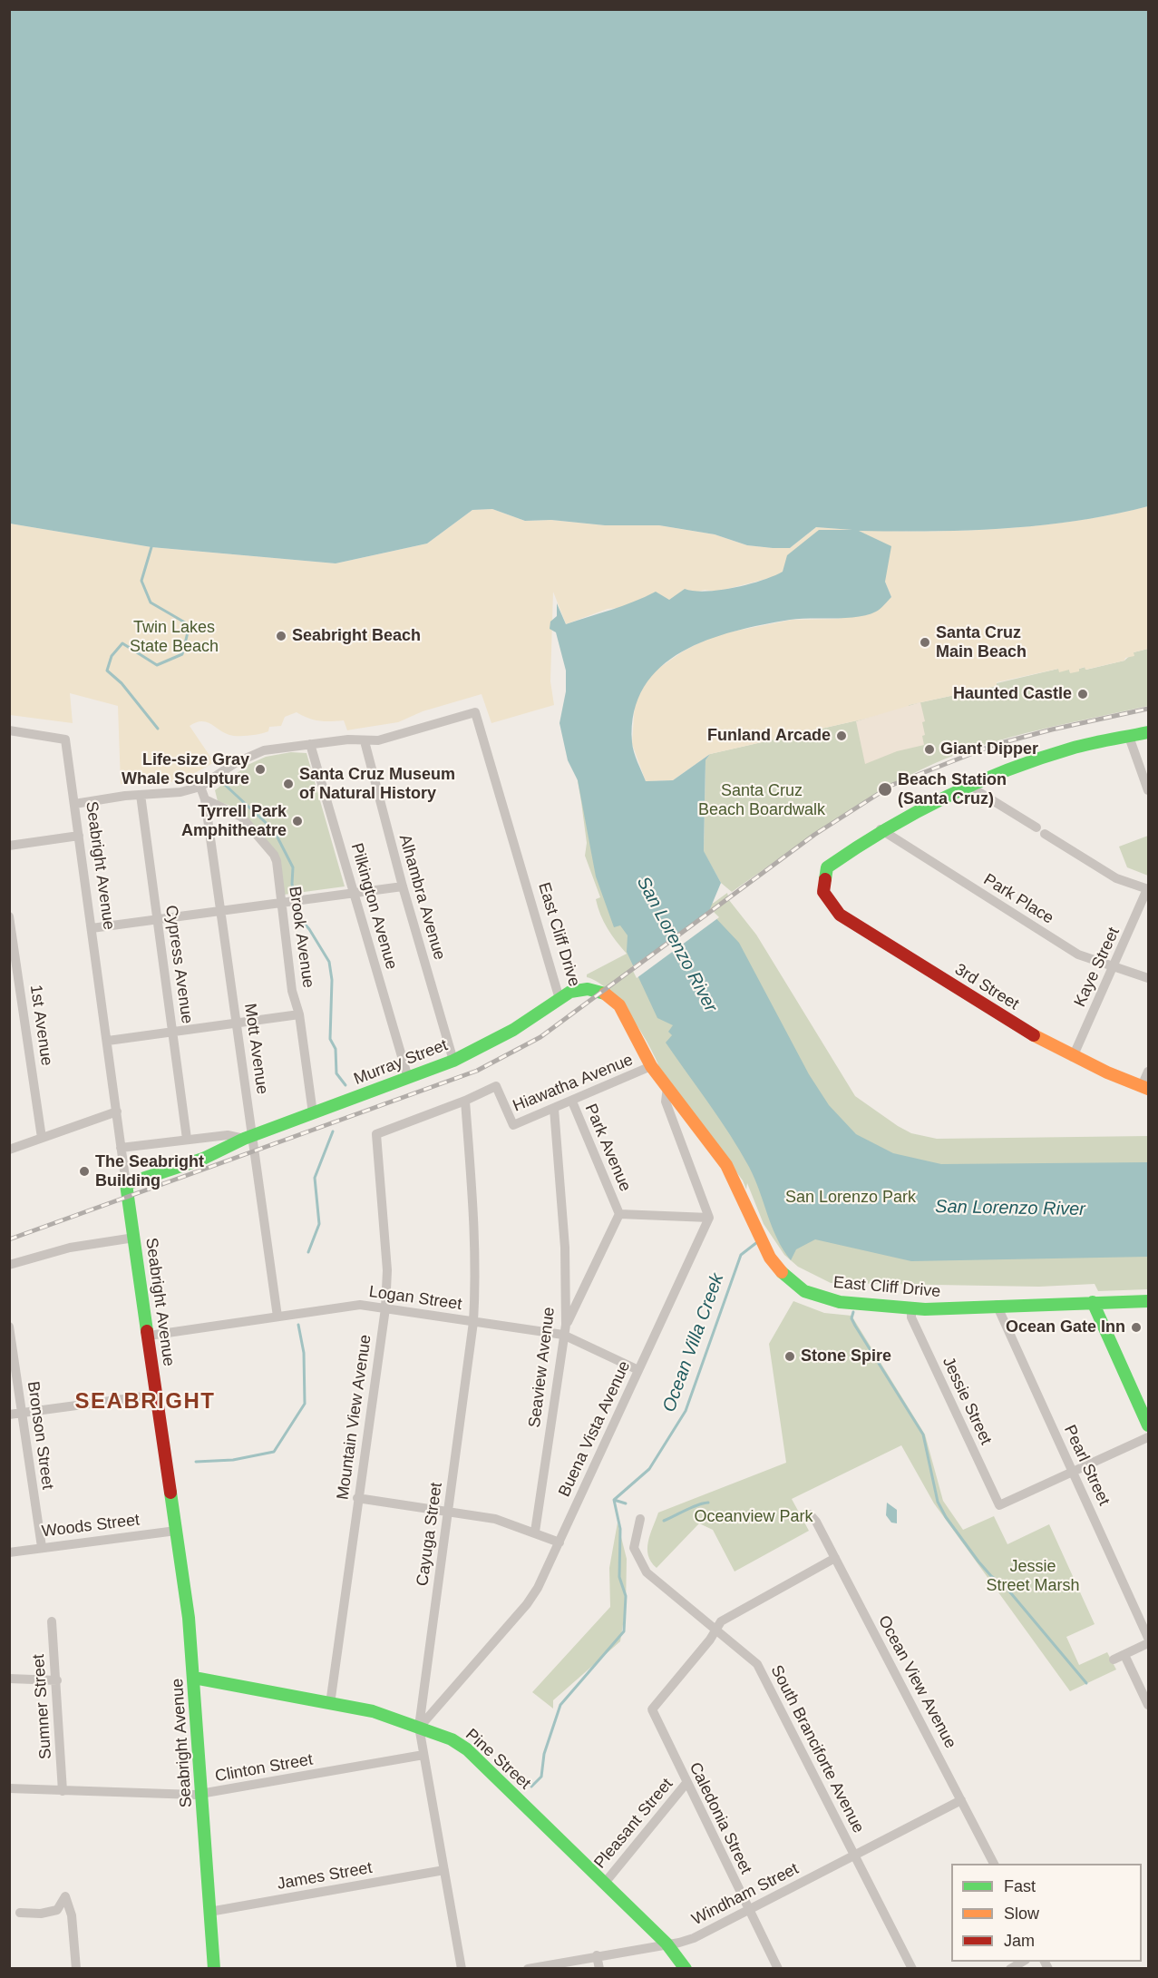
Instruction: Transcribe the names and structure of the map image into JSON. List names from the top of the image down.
{
  "streets": {
    "main road": [
      "Seabright Avenue",
      "East Cliff Drive",
      "3rd Street",
      "Murray Street",
      "Pine Street"
    ],
    "street": [
      "Alhambra Avenue",
      "Park Place",
      "Pilkington Avenue",
      "Brook Avenue",
      "Cypress Avenue",
      "Kaye Street",
      "1st Avenue",
      "Mott Avenue",
      "Hiawatha Avenue",
      "Park Avenue",
      "Logan Street",
      "Seaview Avenue",
      "Jessie Street",
      "Mountain View Avenue",
      "Buena Vista Avenue",
      "Bronson Street",
      "Pearl Street",
      "Woods Street",
      "Cayuga Street",
      "Ocean View Avenue",
      "Sumner Street",
      "South Branciforte Avenue",
      "Clinton Street",
      "Caledonia Street",
      "Pleasant Street",
      "James Street",
      "Windham Street"
    ]
  },
  "crossings": [
    ["Seabright Avenue", "East Cliff Drive"],
    ["Seabright Avenue", "Murray Street"],
    ["Seabright Avenue", "Logan Street"],
    ["Seabright Avenue", "Woods Street"],
    ["Seabright Avenue", "Pine Street"],
    ["Seabright Avenue", "Clinton Street"],
    ["Seabright Avenue", "James Street"],
    ["Alhambra Avenue", "East Cliff Drive"],
    ["Alhambra Avenue", "Murray Street"],
    ["Park Place", "Kaye Street"],
    ["Park Place", "3rd Street"],
    ["Pilkington Avenue", "East Cliff Drive"],
    ["Pilkington Avenue", "Murray Street"],
    ["East Cliff Drive", "Cypress Avenue"],
    ["East Cliff Drive", "Mott Avenue"],
    ["East Cliff Drive", "Murray Street"],
    ["East Cliff Drive", "Hiawatha Avenue"],
    ["East Cliff Drive", "Jessie Street"],
    ["East Cliff Drive", "Pearl Street"],
    ["Brook Avenue", "Mott Avenue"],
    ["Brook Avenue", "Murray Street"],
    ["Cypress Avenue", "Murray Street"],
    ["Kaye Street", "3rd Street"],
    ["Mott Avenue", "Murray Street"],
    ["Mott Avenue", "Logan Street"],
    ["Hiawatha Avenue", "Park Avenue"],
    ["Hiawatha Avenue", "Seaview Avenue"],
    ["Hiawatha Avenue", "Mountain View Avenue"],
    ["Hiawatha Avenue", "Cayuga Street"],
    ["Park Avenue", "Logan Street"],
    ["Park Avenue", "Seaview Avenue"],
    ["Logan Street", "Seaview Avenue"],
    ["Logan Street", "Mountain View Avenue"],
    ["Logan Street", "Buena Vista Avenue"],
    ["Logan Street", "Cayuga Street"],
    ["Jessie Street", "Pearl Street"],
    ["Mountain View Avenue", "Pine Street"],
    ["Buena Vista Avenue", "Cayuga Street"],
    ["Buena Vista Avenue", "Pine Street"],
    ["Bronson Street", "Woods Street"],
    ["Cayuga Street", "Pine Street"],
    ["Cayuga Street", "Clinton Street"],
    ["Cayuga Street", "James Street"],
    ["Ocean View Avenue", "Windham Street"],
    ["Sumner Street", "Clinton Street"],
    ["South Branciforte Avenue", "Caledonia Street"],
    ["South Branciforte Avenue", "Windham Street"],
    ["Pine Street", "Pleasant Street"],
    ["Pine Street", "Windham Street"],
    ["Caledonia Street", "Pleasant Street"],
    ["Caledonia Street", "Windham Street"]
  ],
  "districts": ["SEABRIGHT"],
  "water": ["San Lorenzo River", "Ocean Villa Creek"],
  "parks": [
    "Twin Lakes State Beach",
    "Santa Cruz Beach Boardwalk",
    "San Lorenzo Park",
    "Oceanview Park",
    "Jessie Street Marsh"
  ],
  "places": [
    "Seabright Beach",
    "Santa Cruz Main Beach",
    "Haunted Castle",
    "Funland Arcade",
    "Giant Dipper",
    "Life-size Gray Whale Sculpture",
    "Santa Cruz Museum of Natural History",
    "Beach Station (Santa Cruz)",
    "Tyrrell Park Amphitheatre",
    "The Seabright Building",
    "Ocean Gate Inn",
    "Stone Spire"
  ],
  "legend": ["Fast", "Slow", "Jam"]
}
